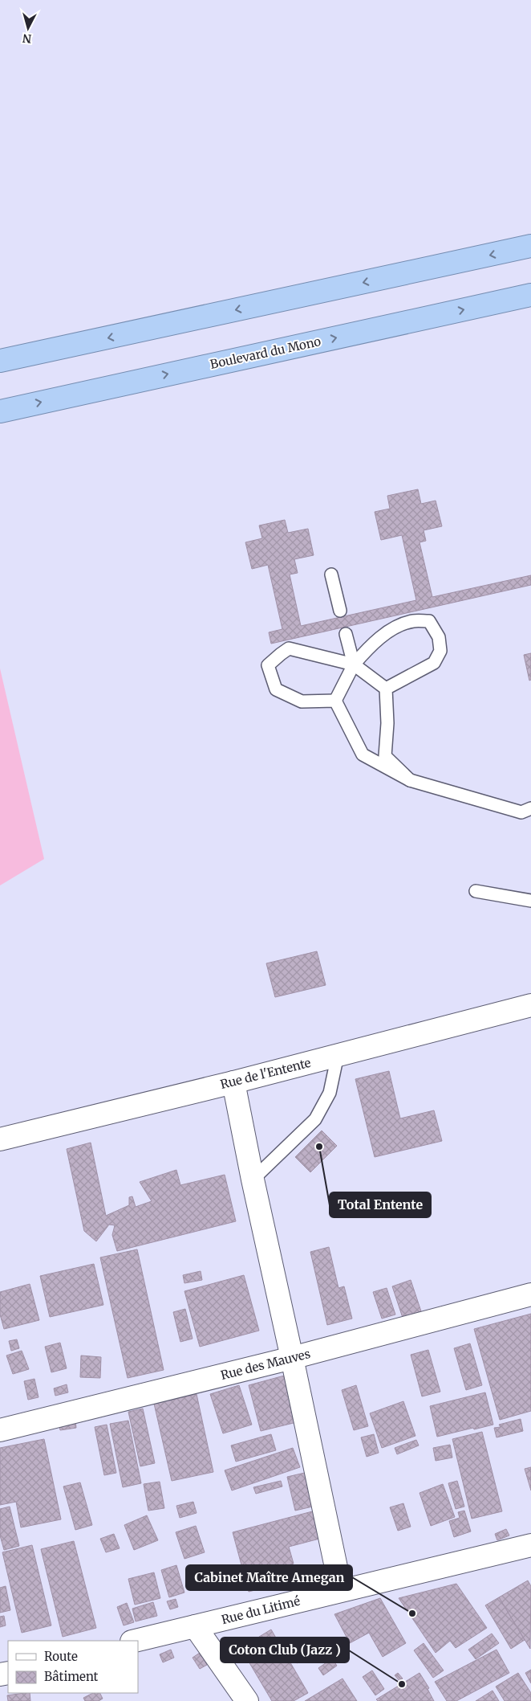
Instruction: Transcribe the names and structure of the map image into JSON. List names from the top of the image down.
{
  "streets": {
    "highway": ["Boulevard du Mono"],
    "street": ["Rue de l'Entente", "Rue des Mauves", "Rue du Litimé"]
  },
  "places": ["Total Entente", "Cabinet Maître Amegan", "Coton Club (Jazz )"],
  "legend": ["Route", "Bâtiment"],
  "north": "bottom"
}
